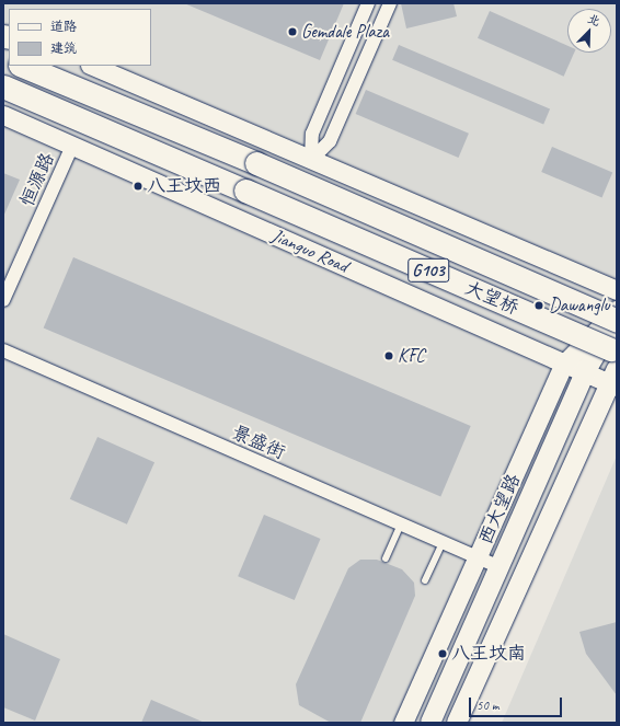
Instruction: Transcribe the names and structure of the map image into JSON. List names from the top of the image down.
{
  "streets": {
    "highway": ["G103", "大望桥"],
    "main road": ["西大望路"],
    "street": ["恒源路", "Jianguo Road", "景盛街"]
  },
  "crossings": [
    ["恒源路", "Jianguo Road"],
    ["Jianguo Road", "大望桥"],
    ["Jianguo Road", "西大望路"],
    ["大望桥", "西大望路"],
    ["景盛街", "西大望路"]
  ],
  "places": [
    "Gemdale Plaza",
    "八王坟西",
    "Dawanglu",
    "KFC",
    "八王坟南"
  ],
  "legend": ["道路", "建筑"],
  "scale_bar": "50 m",
  "north": "top right"
}
